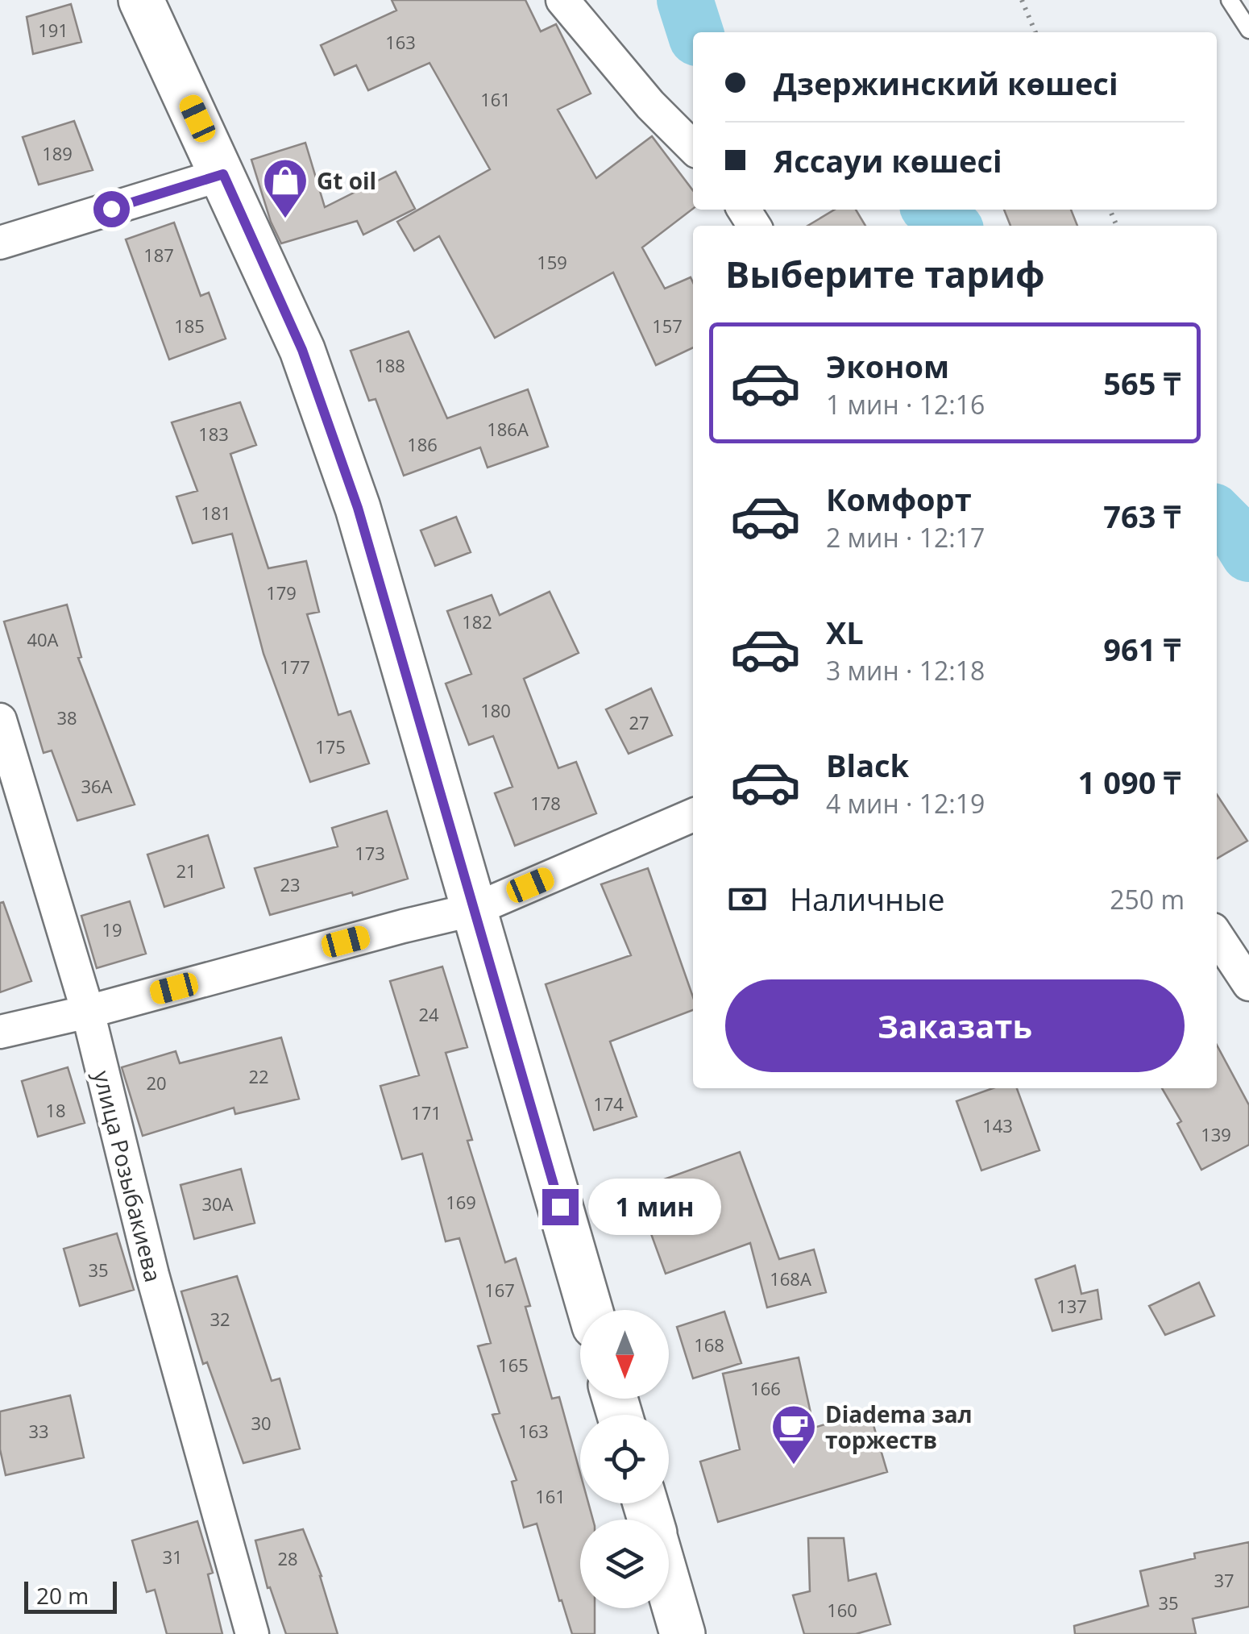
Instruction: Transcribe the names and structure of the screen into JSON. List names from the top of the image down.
{
  "streets": {
    "street": ["улица Розыбакиева"]
  },
  "places": {
    "shop": ["Gt oil"],
    "cafe": ["Diadema зал торжеств"]
  },
  "house_numbers": [
    "191",
    "163",
    "161",
    "189",
    "187",
    "159",
    "185",
    "157",
    "188",
    "186А",
    "183",
    "186",
    "181",
    "179",
    "182",
    "40А",
    "177",
    "180",
    "38",
    "27",
    "175",
    "36А",
    "178",
    "173",
    "21",
    "23",
    "19",
    "24",
    "22",
    "20",
    "174",
    "18",
    "171",
    "143",
    "139",
    "169",
    "30А",
    "35",
    "168А",
    "167",
    "137",
    "32",
    "168",
    "165",
    "166",
    "30",
    "33",
    "163",
    "161",
    "31",
    "28",
    "37",
    "35",
    "160"
  ],
  "scale_bar": "20 m",
  "north": "bottom",
  "page": {
    "banner": ["Дзержинский көшесі", "Яссауи көшесі"],
    "heading": "Выберите тариф",
    "list": [
      {
        "name": "Эконом",
        "note": "1 мин · 12:16",
        "value": "565 ₸"
      },
      {
        "name": "Комфорт",
        "note": "2 мин · 12:17",
        "value": "763 ₸"
      },
      {
        "name": "XL",
        "note": "3 мин · 12:18",
        "value": "961 ₸"
      },
      {
        "name": "Black",
        "note": "4 мин · 12:19",
        "value": "1 090 ₸"
      }
    ],
    "pay": ["Наличные", "250 m"],
    "buttons": "Заказать",
    "bubble": "1 мин",
    "scale": "20 m"
  }
}
